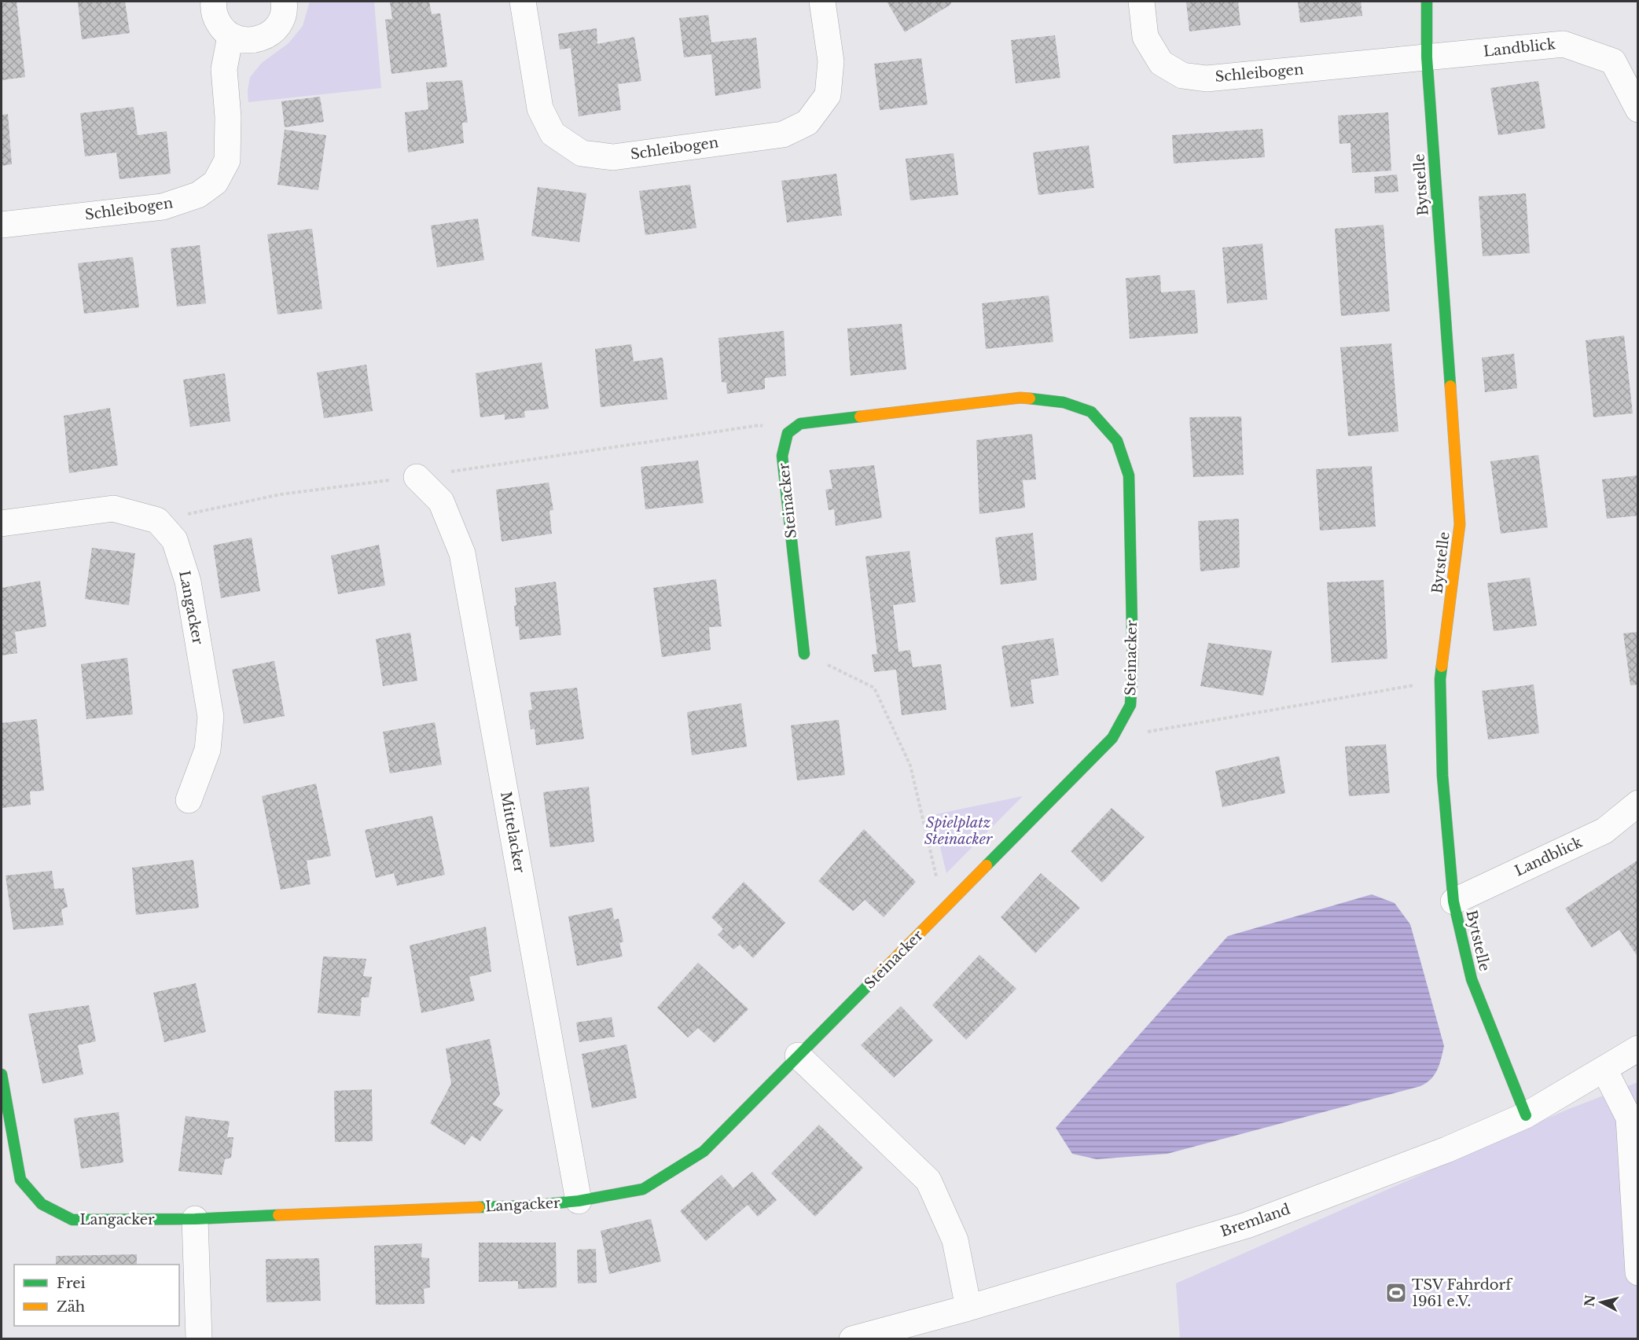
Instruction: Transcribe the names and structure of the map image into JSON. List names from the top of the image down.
{
  "streets": {
    "street": [
      "Landblick",
      "Schleibogen",
      "Bytstelle",
      "Steinacker",
      "Langacker",
      "Mittelacker",
      "Bremland"
    ]
  },
  "crossings": [
    ["Landblick", "Schleibogen"],
    ["Landblick", "Bytstelle"],
    ["Schleibogen", "Bytstelle"],
    ["Bytstelle", "Bremland"],
    ["Steinacker", "Langacker"],
    ["Langacker", "Mittelacker"]
  ],
  "parks": ["Spielplatz Steinacker"],
  "places": {
    "sports": ["TSV Fahrdorf 1961 e.V."]
  },
  "legend": ["Frei", "Zäh"],
  "north": "left"
}
